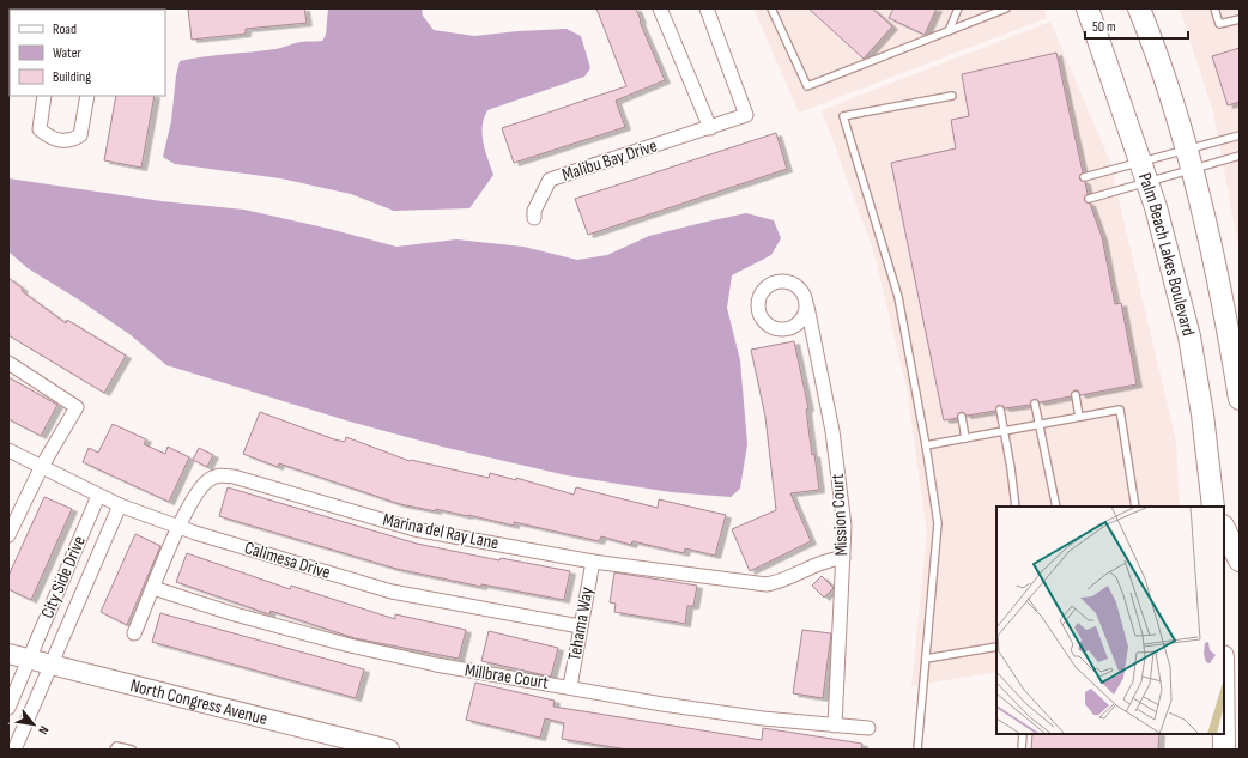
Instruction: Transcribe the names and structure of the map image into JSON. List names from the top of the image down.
{
  "streets": {
    "main road": ["Palm Beach Lakes Boulevard"],
    "street": [
      "Malibu Bay Drive",
      "Mission Court",
      "Marina del Ray Lane",
      "Calimesa Drive",
      "City Side Drive",
      "Tehama Way",
      "Millbrae Court",
      "North Congress Avenue"
    ]
  },
  "crossings": [
    ["Mission Court", "Marina del Ray Lane"],
    ["Mission Court", "Millbrae Court"],
    ["Marina del Ray Lane", "Calimesa Drive"],
    ["Marina del Ray Lane", "Tehama Way"],
    ["Marina del Ray Lane", "Millbrae Court"],
    ["Calimesa Drive", "City Side Drive"],
    ["Calimesa Drive", "Tehama Way"],
    ["City Side Drive", "North Congress Avenue"],
    ["Tehama Way", "Millbrae Court"]
  ],
  "legend": ["Road", "Water", "Building"],
  "scale_bar": "50 m",
  "north": "bottom right"
}
